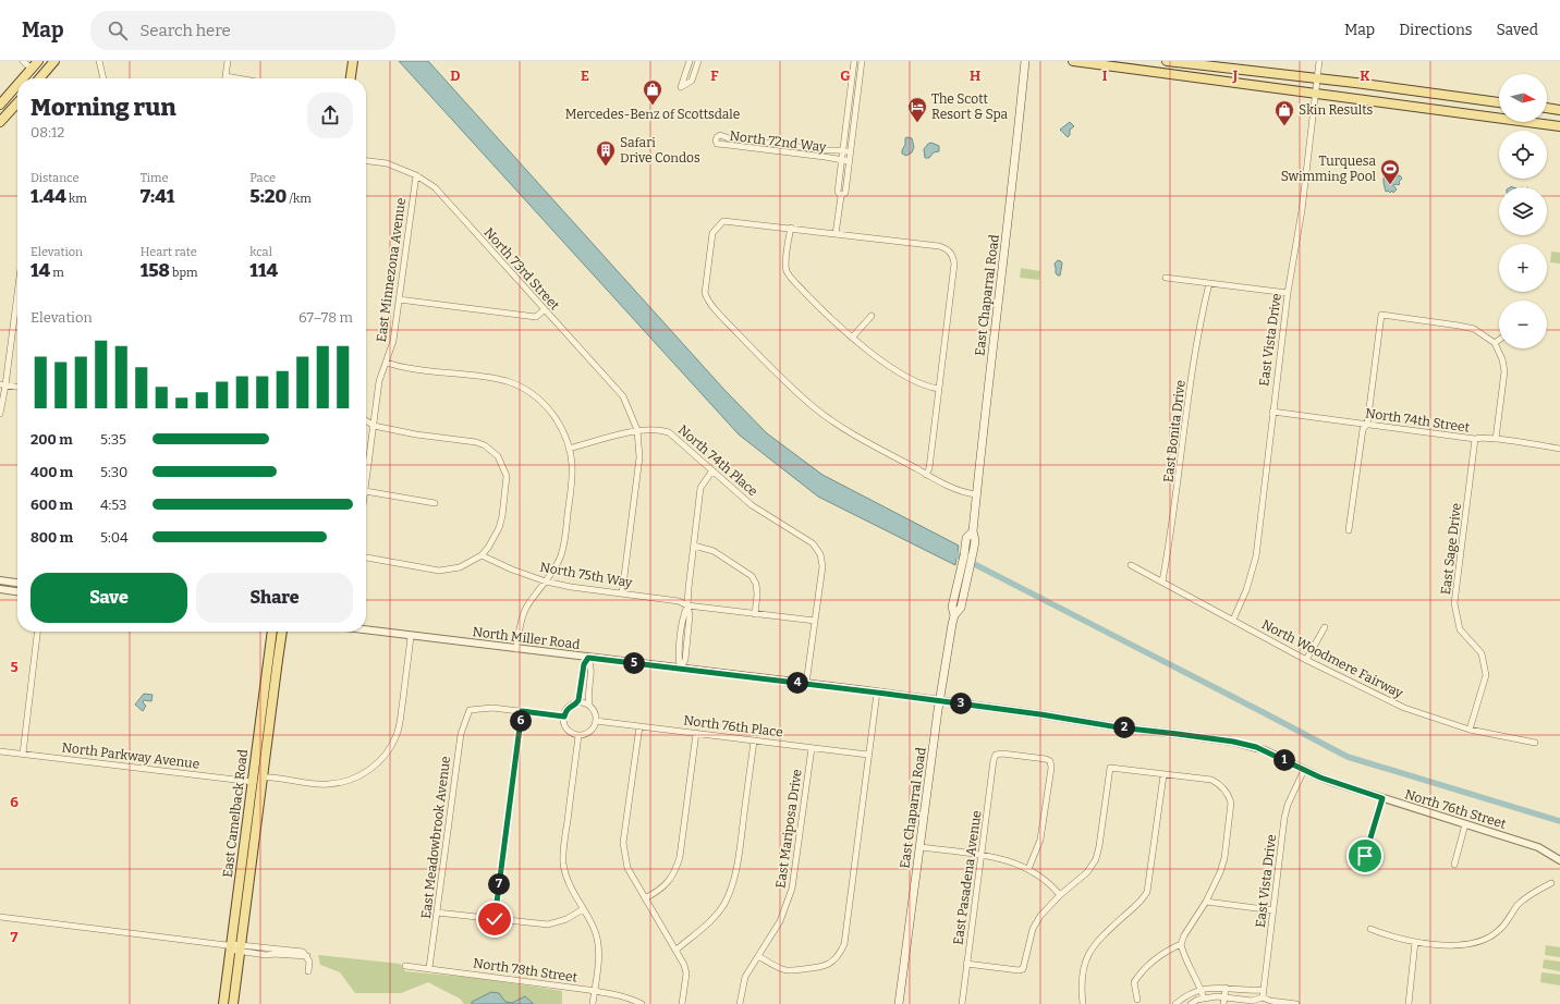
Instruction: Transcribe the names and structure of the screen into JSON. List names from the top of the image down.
{
  "streets": {
    "main road": ["East Chaparral Road", "East Camelback Road"],
    "street": [
      "North 72nd Way",
      "North 73rd Street",
      "East Minnezona Avenue",
      "East Vista Drive",
      "North 74th Street",
      "East Bonita Drive",
      "North 74th Place",
      "East Sage Drive",
      "North 75th Way",
      "North Miller Road",
      "North Woodmere Fairway",
      "North 76th Place",
      "North Parkway Avenue",
      "North 76th Street",
      "East Mariposa Drive",
      "East Meadowbrook Avenue",
      "East Pasadena Avenue",
      "North 78th Street"
    ]
  },
  "crossings": [
    ["North 73rd Street", "East Minnezona Avenue"],
    ["North 73rd Street", "North 74th Place"],
    ["North 73rd Street", "North 75th Way"],
    ["East Chaparral Road", "North Miller Road"],
    ["East Vista Drive", "North 74th Street"],
    ["East Vista Drive", "North Woodmere Fairway"],
    ["East Vista Drive", "North 76th Street"],
    ["North 74th Street", "East Sage Drive"],
    ["East Bonita Drive", "North Woodmere Fairway"],
    ["North 74th Place", "North 75th Way"],
    ["East Sage Drive", "North Woodmere Fairway"],
    ["North Miller Road", "North 76th Street"],
    ["North 76th Place", "East Mariposa Drive"],
    ["North Parkway Avenue", "East Camelback Road"],
    ["East Meadowbrook Avenue", "North 78th Street"]
  ],
  "places": {
    "shop": ["Mercedes-Benz of Scottsdale", "Skin Results"],
    "hotel": ["The Scott Resort & Spa"],
    "building": ["Safari Drive Condos"],
    "sports": ["Turquesa Swimming Pool"]
  },
  "north": "right",
  "page": {
    "header": "Map",
    "search": "Search here",
    "nav": ["Map", "Directions", "Saved"],
    "map_buttons": ["+", "−"],
    "heading": ["Morning run", "08:12"],
    "stats": [
      ["Distance", "1.44 km"],
      ["Time", "7:41"],
      ["Pace", "5:20 /km"],
      ["Elevation", "14 m"],
      ["Heart rate", "158 bpm"],
      ["kcal", "114"]
    ],
    "chart": ["Elevation", "67–78 m"],
    "list": [
      {
        "name": "200 m",
        "note": "5:35"
      },
      {
        "name": "400 m",
        "note": "5:30"
      },
      {
        "name": "600 m",
        "note": "4:53"
      },
      {
        "name": "800 m",
        "note": "5:04"
      }
    ],
    "buttons": ["Save", "Share"],
    "pins": [
      "5",
      "4",
      "3",
      "6",
      "2",
      "1",
      "7"
    ]
  },
  "grid": {
    "columns": [
      "D",
      "E",
      "F",
      "G",
      "H",
      "I",
      "J",
      "K"
    ],
    "rows": ["5", "6", "7"]
  }
}
